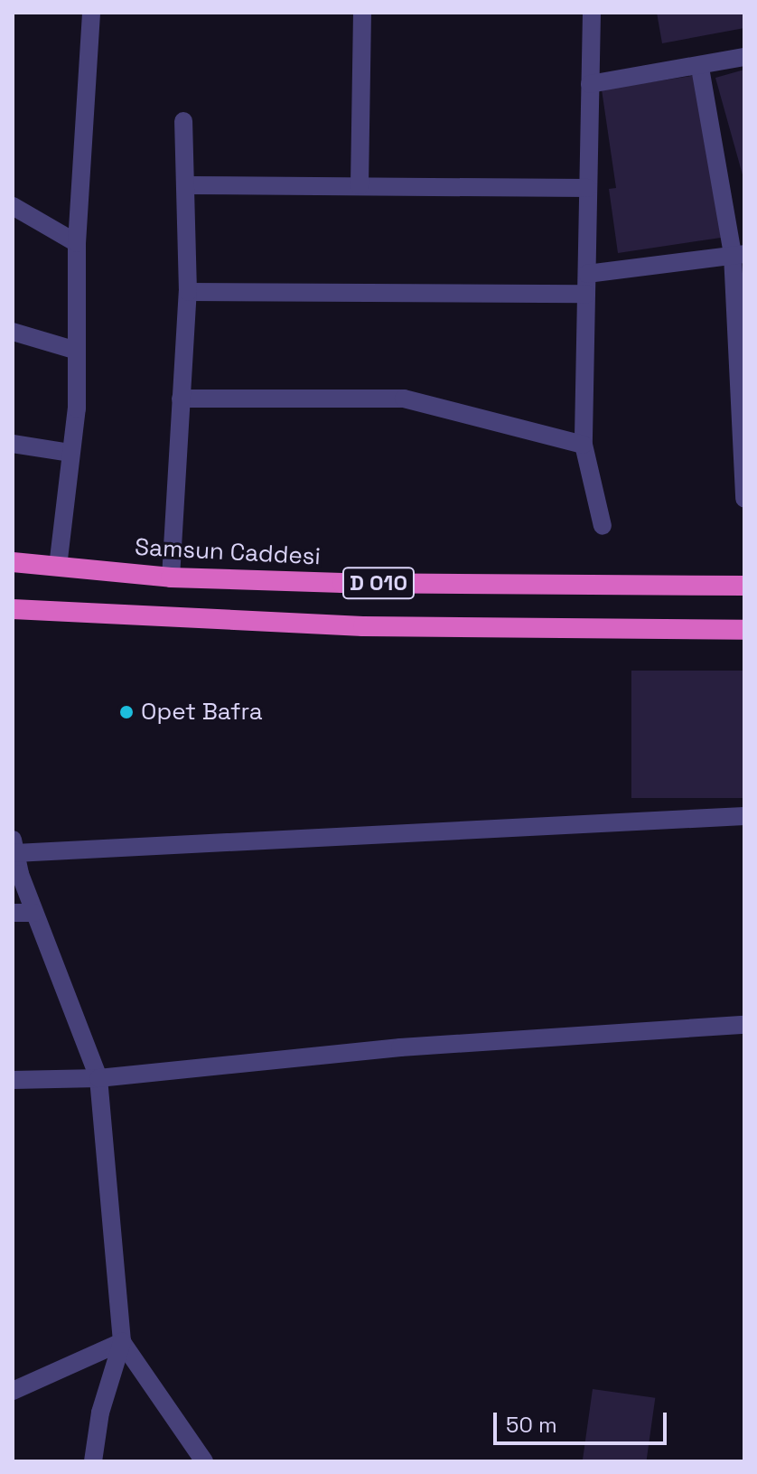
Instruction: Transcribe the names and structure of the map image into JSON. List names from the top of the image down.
{
  "streets": {
    "highway": ["Samsun Caddesi", "D 010"]
  },
  "places": ["Opet Bafra"],
  "scale_bar": "50 m"
}
